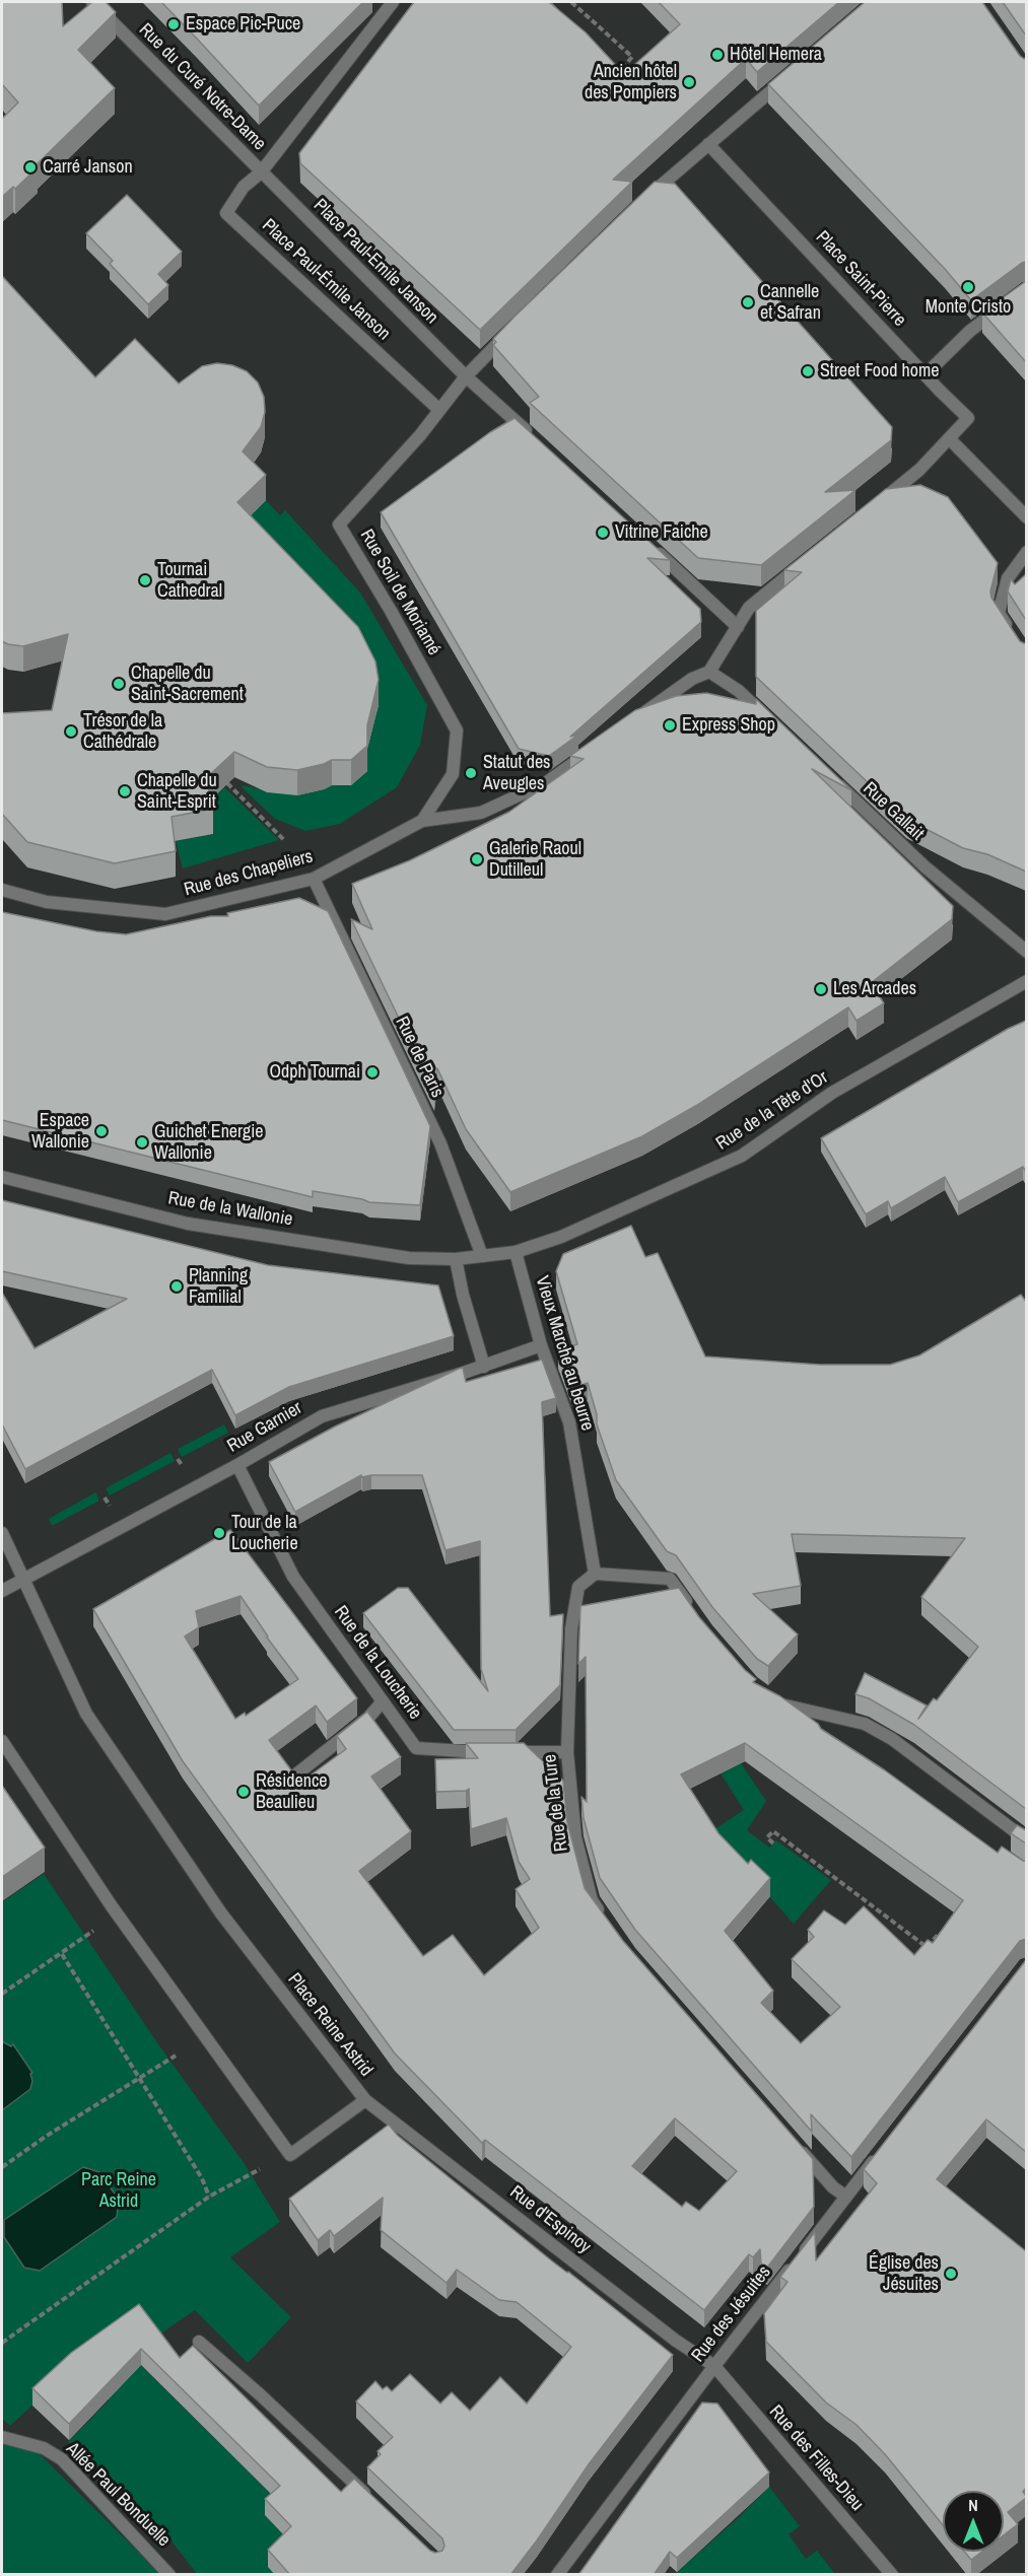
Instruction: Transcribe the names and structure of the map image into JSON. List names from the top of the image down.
{
  "streets": {
    "street": [
      "Rue du Curé Notre-Dame",
      "Place Paul-Emile Janson",
      "Place Saint-Pierre",
      "Place Paul-Émile Janson",
      "Rue Soil de Moriamé",
      "Rue Gallait",
      "Rue des Chapeliers",
      "Rue de Paris",
      "Rue de la Tête d'Or",
      "Rue de la Wallonie",
      "Vieux Marché au beurre",
      "Rue Garnier",
      "Rue de la Loucherie",
      "Rue de la Ture",
      "Place Reine Astrid",
      "Rue d'Espinoy",
      "Rue des Jésuites",
      "Rue des Filles-Dieu",
      "Allée Paul Bonduelle"
    ]
  },
  "crossings": [
    ["Rue du Curé Notre-Dame", "Place Paul-Emile Janson"],
    ["Rue du Curé Notre-Dame", "Place Paul-Émile Janson"],
    ["Place Paul-Emile Janson", "Place Paul-Émile Janson"],
    ["Place Paul-Emile Janson", "Rue Soil de Moriamé"],
    ["Place Paul-Émile Janson", "Rue Soil de Moriamé"],
    ["Rue Soil de Moriamé", "Rue des Chapeliers"],
    ["Rue des Chapeliers", "Rue de Paris"],
    ["Rue de Paris", "Rue de la Tête d'Or"],
    ["Rue de la Tête d'Or", "Rue de la Wallonie"],
    ["Rue de la Tête d'Or", "Vieux Marché au beurre"],
    ["Vieux Marché au beurre", "Rue Garnier"],
    ["Vieux Marché au beurre", "Rue de la Ture"],
    ["Rue Garnier", "Rue de la Loucherie"],
    ["Rue Garnier", "Place Reine Astrid"],
    ["Rue de la Loucherie", "Rue de la Ture"],
    ["Place Reine Astrid", "Rue d'Espinoy"],
    ["Rue d'Espinoy", "Rue des Jésuites"],
    ["Rue d'Espinoy", "Rue des Filles-Dieu"],
    ["Rue des Jésuites", "Rue des Filles-Dieu"]
  ],
  "parks": ["Parc Reine Astrid"],
  "places": [
    "Espace Pic-Puce",
    "Hôtel Hemera",
    "Ancien hôtel des Pompiers",
    "Carré Janson",
    "Monte Cristo",
    "Cannelle et Safran",
    "Street Food home",
    "Vitrine Faiche",
    "Tournai Cathedral",
    "Chapelle du Saint-Sacrement",
    "Express Shop",
    "Trésor de la Cathédrale",
    "Statut des Aveugles",
    "Chapelle du Saint-Esprit",
    "Galerie Raoul Dutilleul",
    "Les Arcades",
    "Odph Tournai",
    "Espace Wallonie",
    "Guichet Energie Wallonie",
    "Planning Familial",
    "Tour de la Loucherie",
    "Résidence Beaulieu",
    "Église des Jésuites"
  ],
  "north": "top"
}
